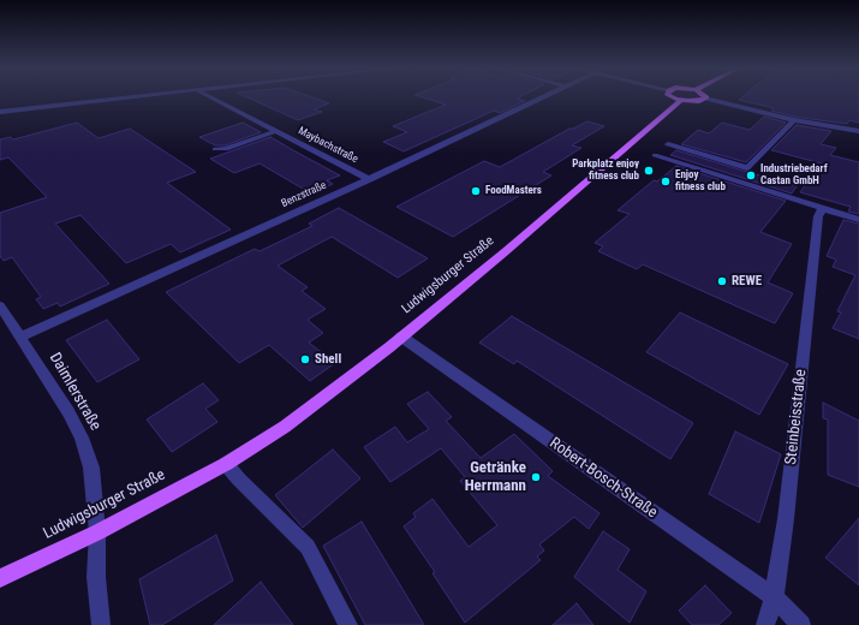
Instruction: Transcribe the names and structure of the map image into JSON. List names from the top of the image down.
{
  "streets": {
    "main road": ["Ludwigsburger Straße"],
    "street": [
      "Maybachstraße",
      "Benzstraße",
      "Daimlerstraße",
      "Steinbeisstraße",
      "Robert-Bosch-Straße"
    ]
  },
  "crossings": [
    ["Maybachstraße", "Benzstraße"],
    ["Benzstraße", "Daimlerstraße"],
    ["Ludwigsburger Straße", "Daimlerstraße"],
    ["Ludwigsburger Straße", "Robert-Bosch-Straße"],
    ["Steinbeisstraße", "Robert-Bosch-Straße"]
  ],
  "places": [
    "Parkplatz enjoy fitness club",
    "Industriebedarf Castan GmbH",
    "Enjoy fitness club",
    "FoodMasters",
    "REWE",
    "Shell",
    "Getränke Herrmann"
  ]
}
